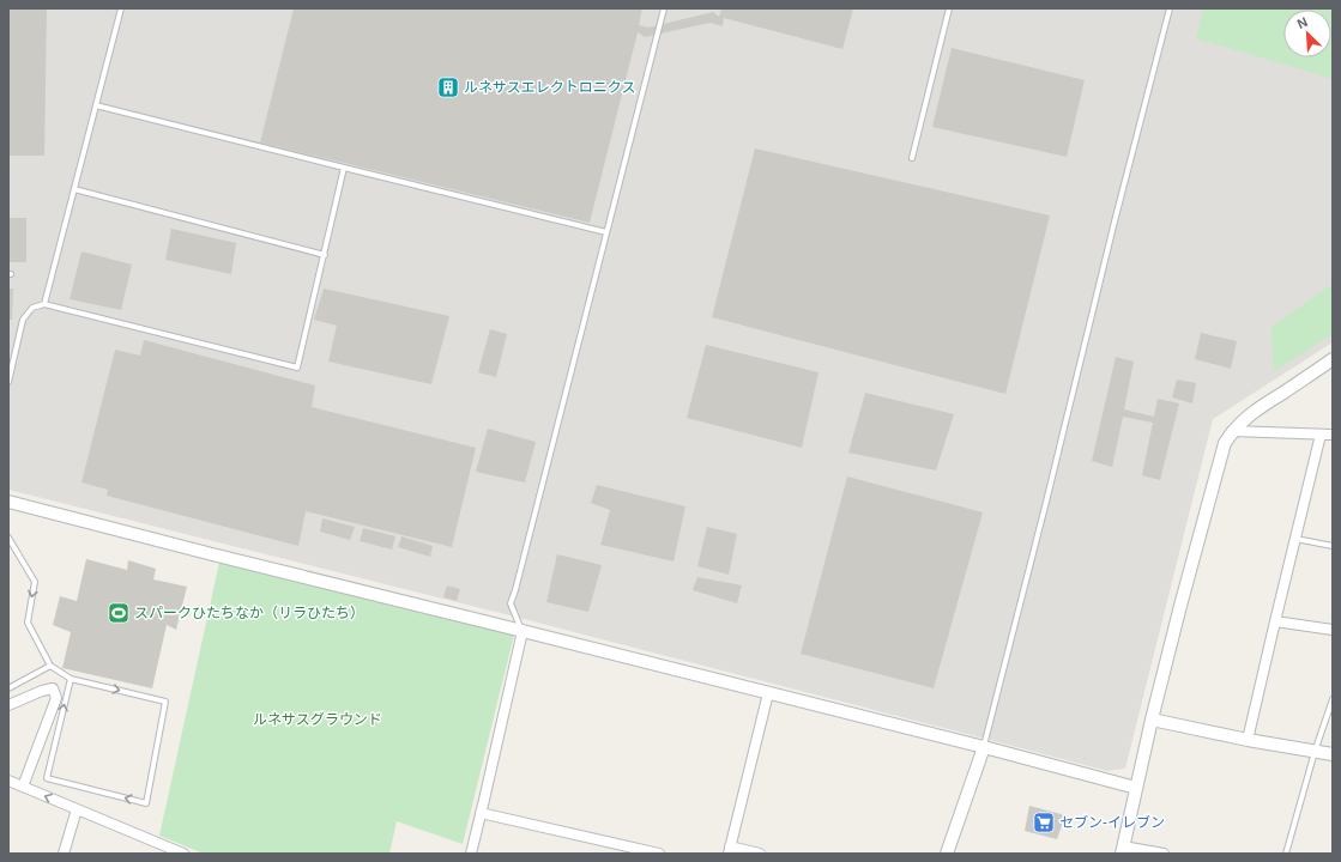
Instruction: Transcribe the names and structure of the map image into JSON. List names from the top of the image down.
{
  "parks": ["ルネサスグラウンド"],
  "places": {
    "building": ["ルネサスエレクトロニクス"],
    "sports": ["スパークひたちなか（リラひたち）"],
    "supermarket": ["セブン-イレブン"]
  },
  "north": "top left"
}
